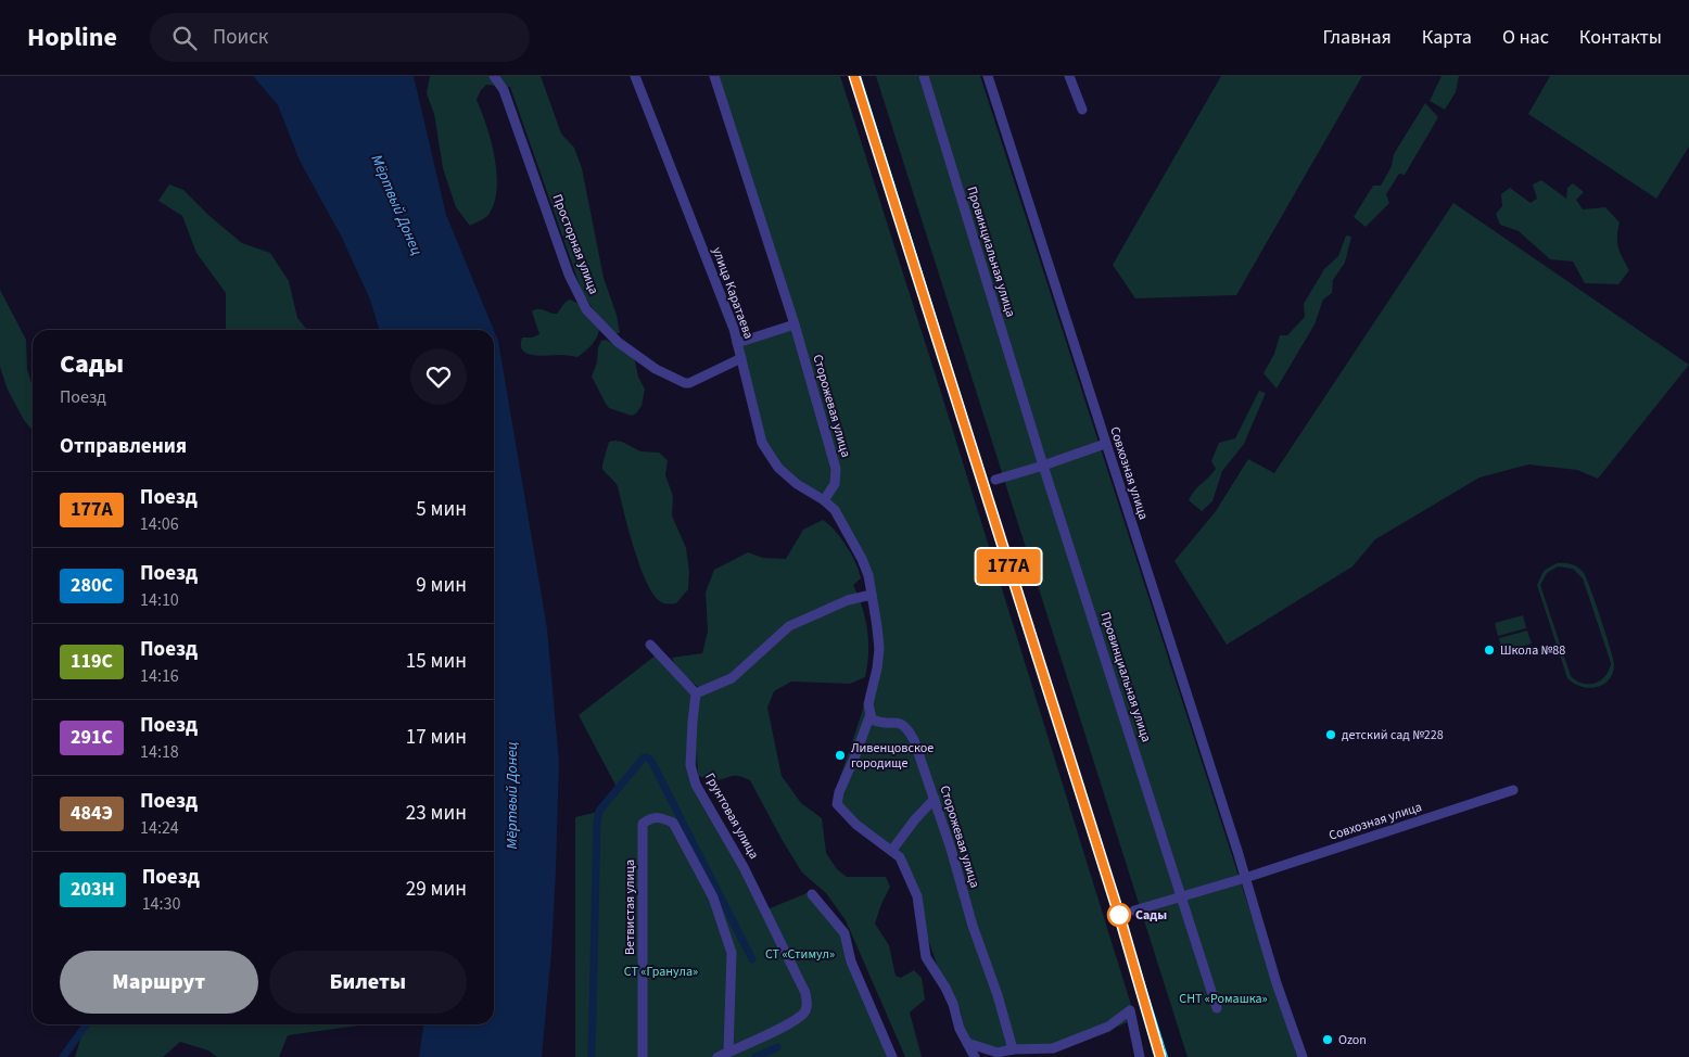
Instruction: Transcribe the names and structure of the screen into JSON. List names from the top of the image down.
{
  "streets": {
    "street": [
      "Просторная улица",
      "Провинциальная улица",
      "улица Каратаева",
      "Сторожевая улица",
      "Совхозная улица",
      "Грунтовая улица",
      "Ветвистая улица"
    ]
  },
  "crossings": [
    ["Просторная улица", "улица Каратаева"],
    ["улица Каратаева", "Сторожевая улица"],
    ["Грунтовая улица", "Ветвистая улица"]
  ],
  "water": ["Мёртвый Донец"],
  "parks": ["СТ «Стимул»", "СТ «Гранула»", "СНТ «Ромашка»"],
  "places": [
    "Школа №88",
    "детский сад №228",
    "Ливенцовское городище",
    "Сады",
    "Ozon"
  ],
  "page": {
    "header": "Hopline",
    "search": "Поиск",
    "nav": [
      "Главная",
      "Карта",
      "О нас",
      "Контакты"
    ],
    "on_map": "177А",
    "heading": [
      ["Сады", "Поезд"],
      "Отправления"
    ],
    "list": [
      {
        "mark": "177А",
        "name": "Поезд",
        "note": "14:06",
        "value": "5 мин"
      },
      {
        "mark": "280С",
        "name": "Поезд",
        "note": "14:10",
        "value": "9 мин"
      },
      {
        "mark": "119С",
        "name": "Поезд",
        "note": "14:16",
        "value": "15 мин"
      },
      {
        "mark": "291С",
        "name": "Поезд",
        "note": "14:18",
        "value": "17 мин"
      },
      {
        "mark": "484Э",
        "name": "Поезд",
        "note": "14:24",
        "value": "23 мин"
      },
      {
        "mark": "203Н",
        "name": "Поезд",
        "note": "14:30",
        "value": "29 мин"
      }
    ],
    "buttons": ["Маршрут", "Билеты"]
  }
}
